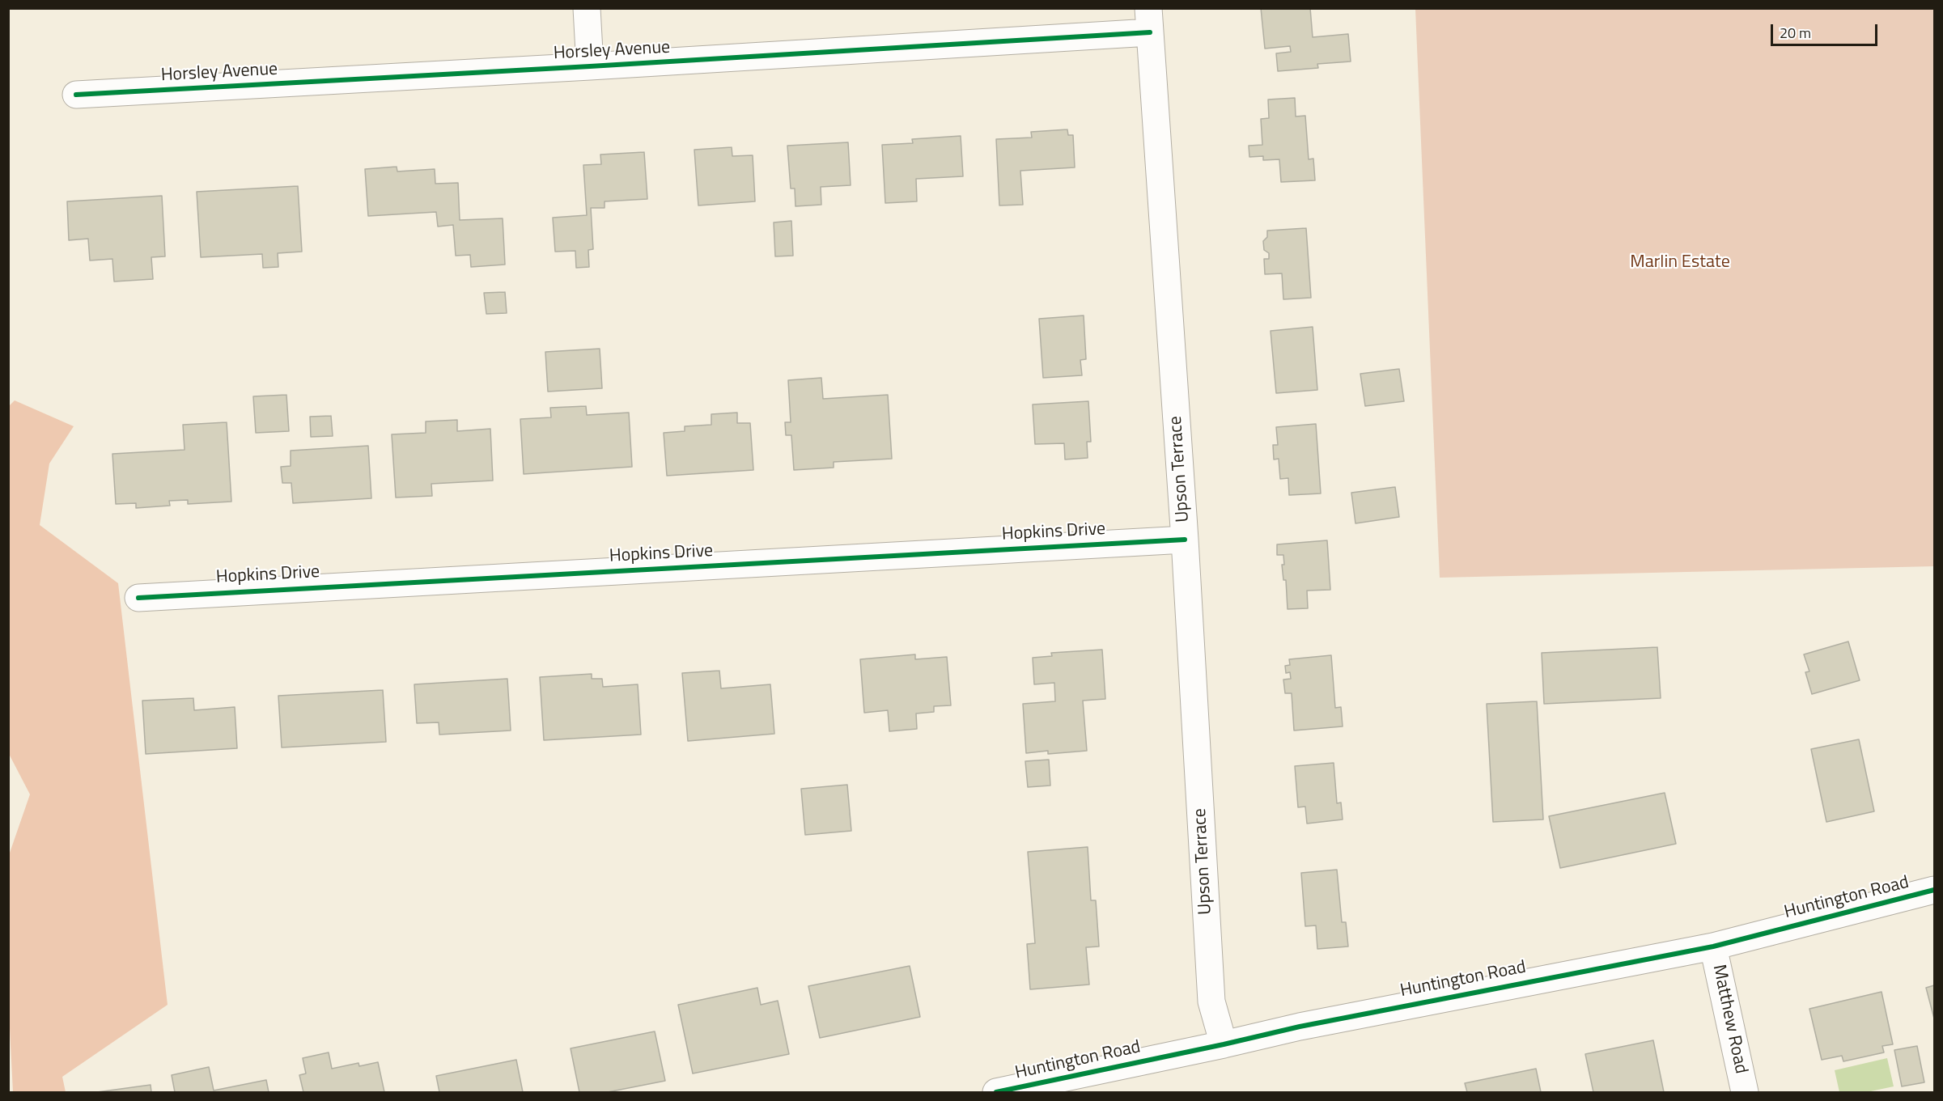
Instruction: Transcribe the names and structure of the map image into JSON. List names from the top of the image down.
{
  "streets": {
    "street": [
      "Horsley Avenue",
      "Upson Terrace",
      "Hopkins Drive",
      "Huntington Road",
      "Matthew Road"
    ]
  },
  "crossings": [
    ["Horsley Avenue", "Upson Terrace"],
    ["Upson Terrace", "Hopkins Drive"],
    ["Upson Terrace", "Huntington Road"],
    ["Huntington Road", "Matthew Road"]
  ],
  "parks": ["Marlin Estate"],
  "scale_bar": "20 m"
}
